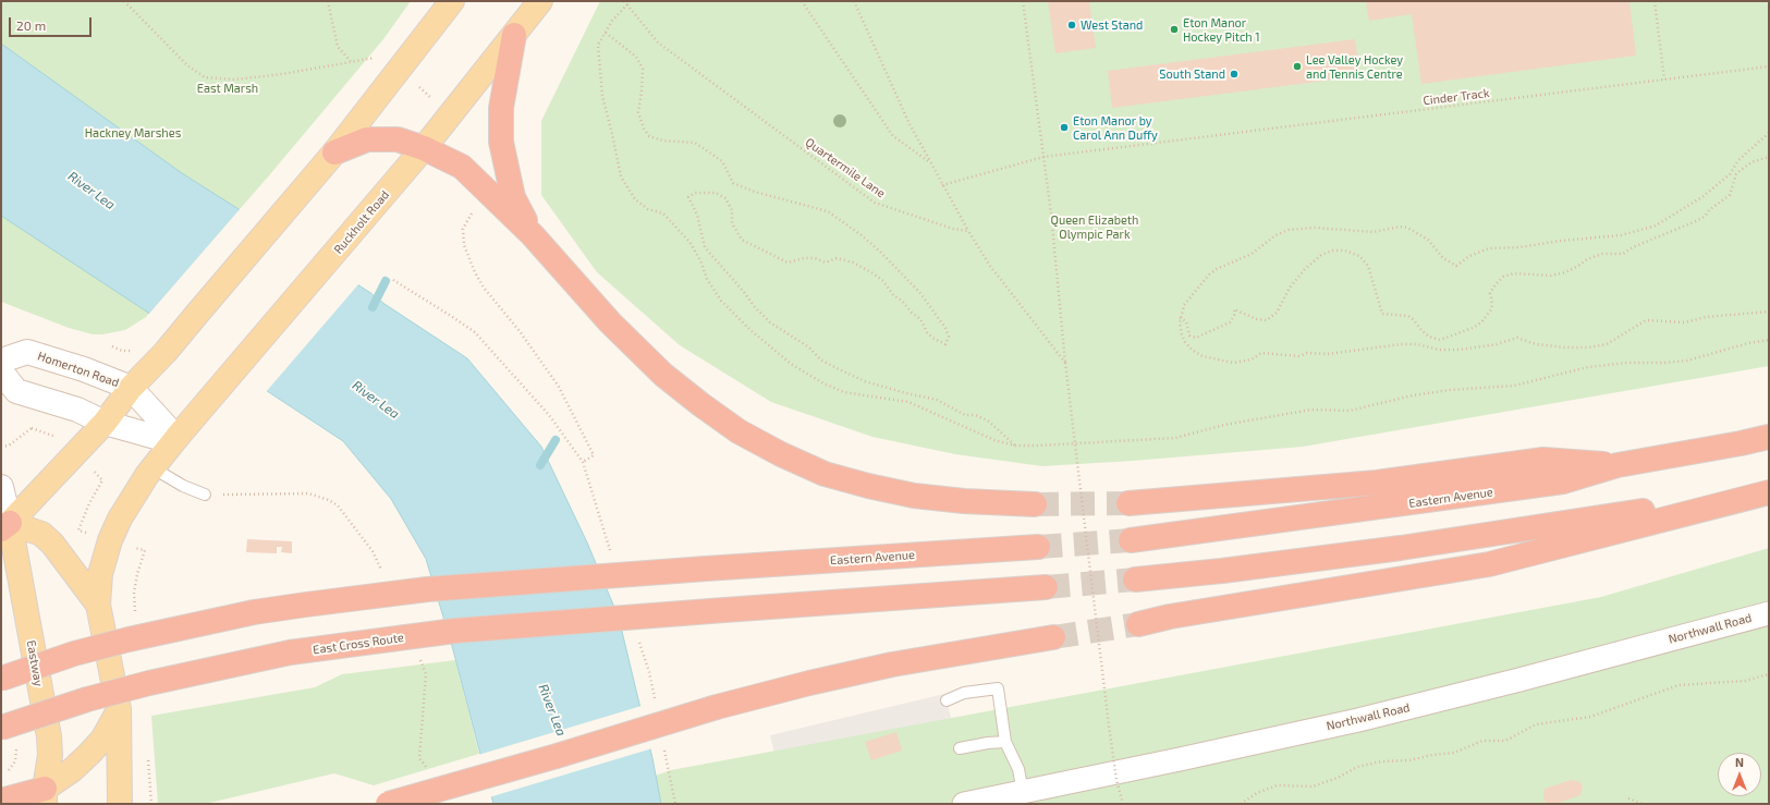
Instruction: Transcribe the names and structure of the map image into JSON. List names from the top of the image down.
{
  "streets": {
    "highway": ["Eastern Avenue", "East Cross Route"],
    "main road": ["Ruckholt Road", "Homerton Road", "Eastway"],
    "street": ["Northwall Road"],
    "path": ["Cinder Track", "Quartermile Lane"]
  },
  "water": ["River Lea"],
  "parks": ["East Marsh", "Hackney Marshes", "Queen Elizabeth Olympic Park"],
  "places": [
    "West Stand",
    "Eton Manor Hockey Pitch 1",
    "Lee Valley Hockey and Tennis Centre",
    "South Stand",
    "Eton Manor by Carol Ann Duffy"
  ],
  "scale_bar": "20 m",
  "north": "top"
}
